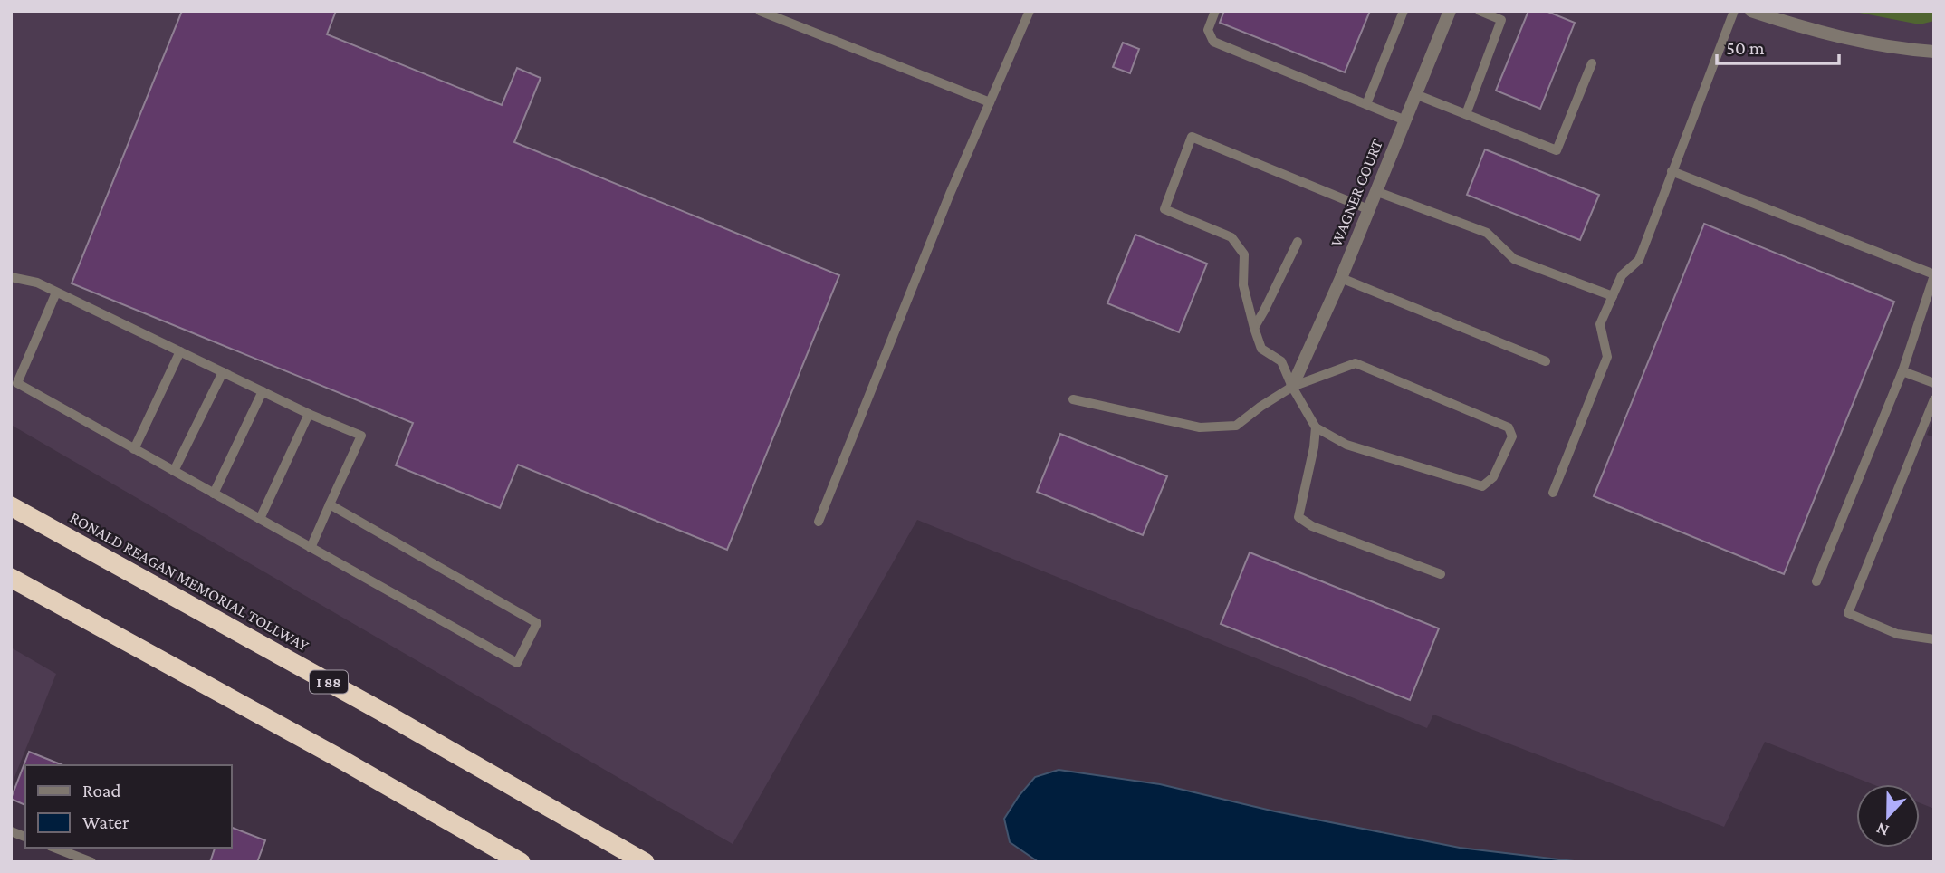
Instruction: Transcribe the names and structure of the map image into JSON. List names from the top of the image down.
{
  "streets": {
    "highway": ["RONALD REAGAN MEMORIAL TOLLWAY", "I 88"],
    "street": ["WAGNER COURT"]
  },
  "legend": ["Road", "Water"],
  "scale_bar": "50 m",
  "north": "bottom"
}
